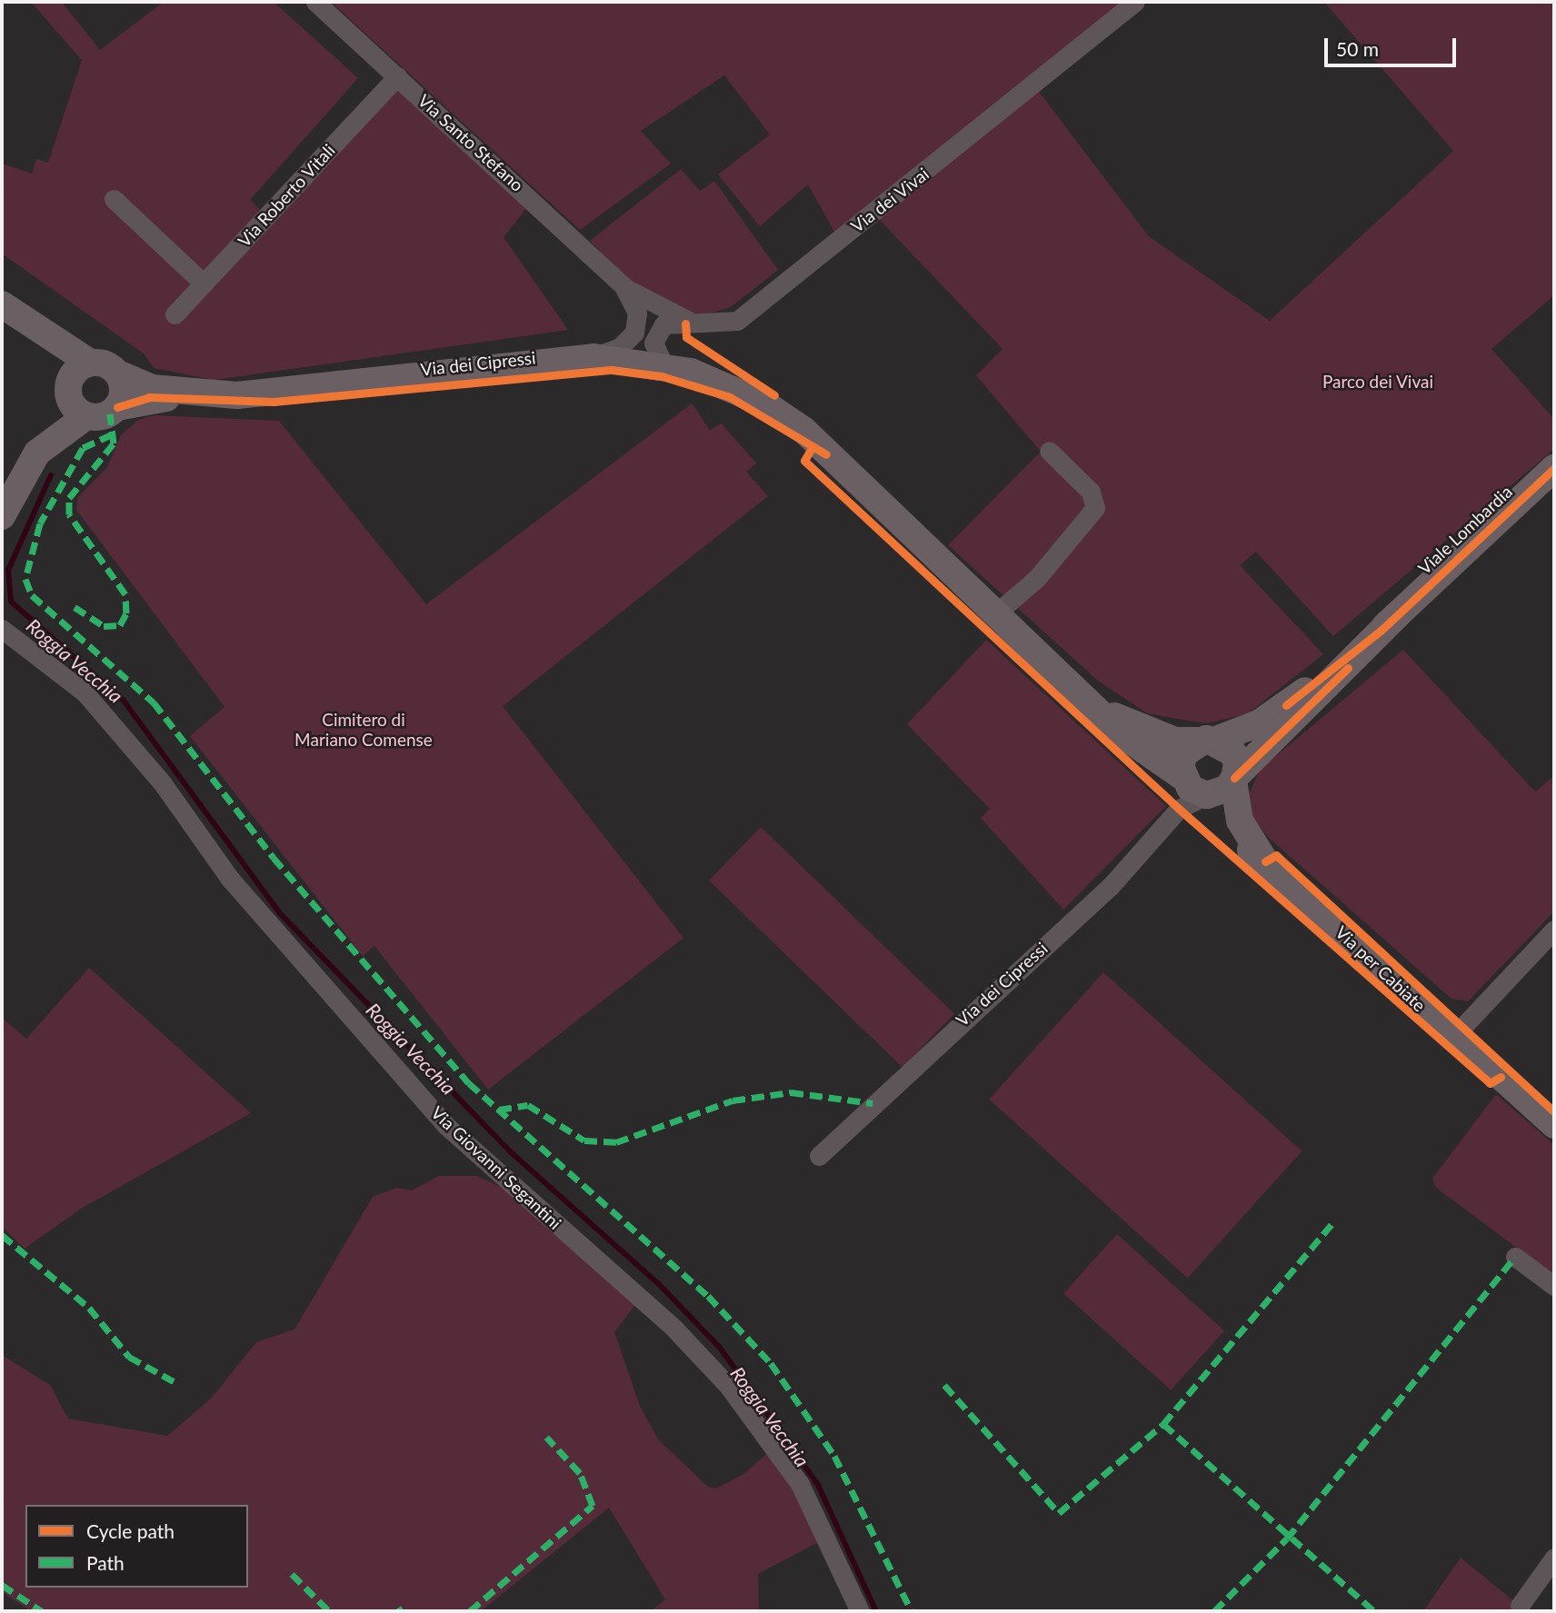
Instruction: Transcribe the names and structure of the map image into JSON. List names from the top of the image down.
{
  "streets": {
    "main road": ["Via dei Cipressi", "Viale Lombardia", "Via per Cabiate"],
    "street": [
      "Via Santo Stefano",
      "Via Roberto Vitali",
      "Via dei Vivai",
      "Via Giovanni Segantini"
    ]
  },
  "crossings": [
    ["Via Santo Stefano", "Via Roberto Vitali"],
    ["Via Santo Stefano", "Via dei Vivai"],
    ["Via Santo Stefano", "Via dei Cipressi"],
    ["Via dei Vivai", "Via dei Cipressi"],
    ["Via dei Cipressi", "Viale Lombardia"],
    ["Via dei Cipressi", "Via per Cabiate"],
    ["Viale Lombardia", "Via per Cabiate"]
  ],
  "water": ["Roggia Vecchia"],
  "parks": ["Parco dei Vivai", "Cimitero di Mariano Comense"],
  "legend": ["Cycle path", "Path"],
  "scale_bar": "50 m"
}
